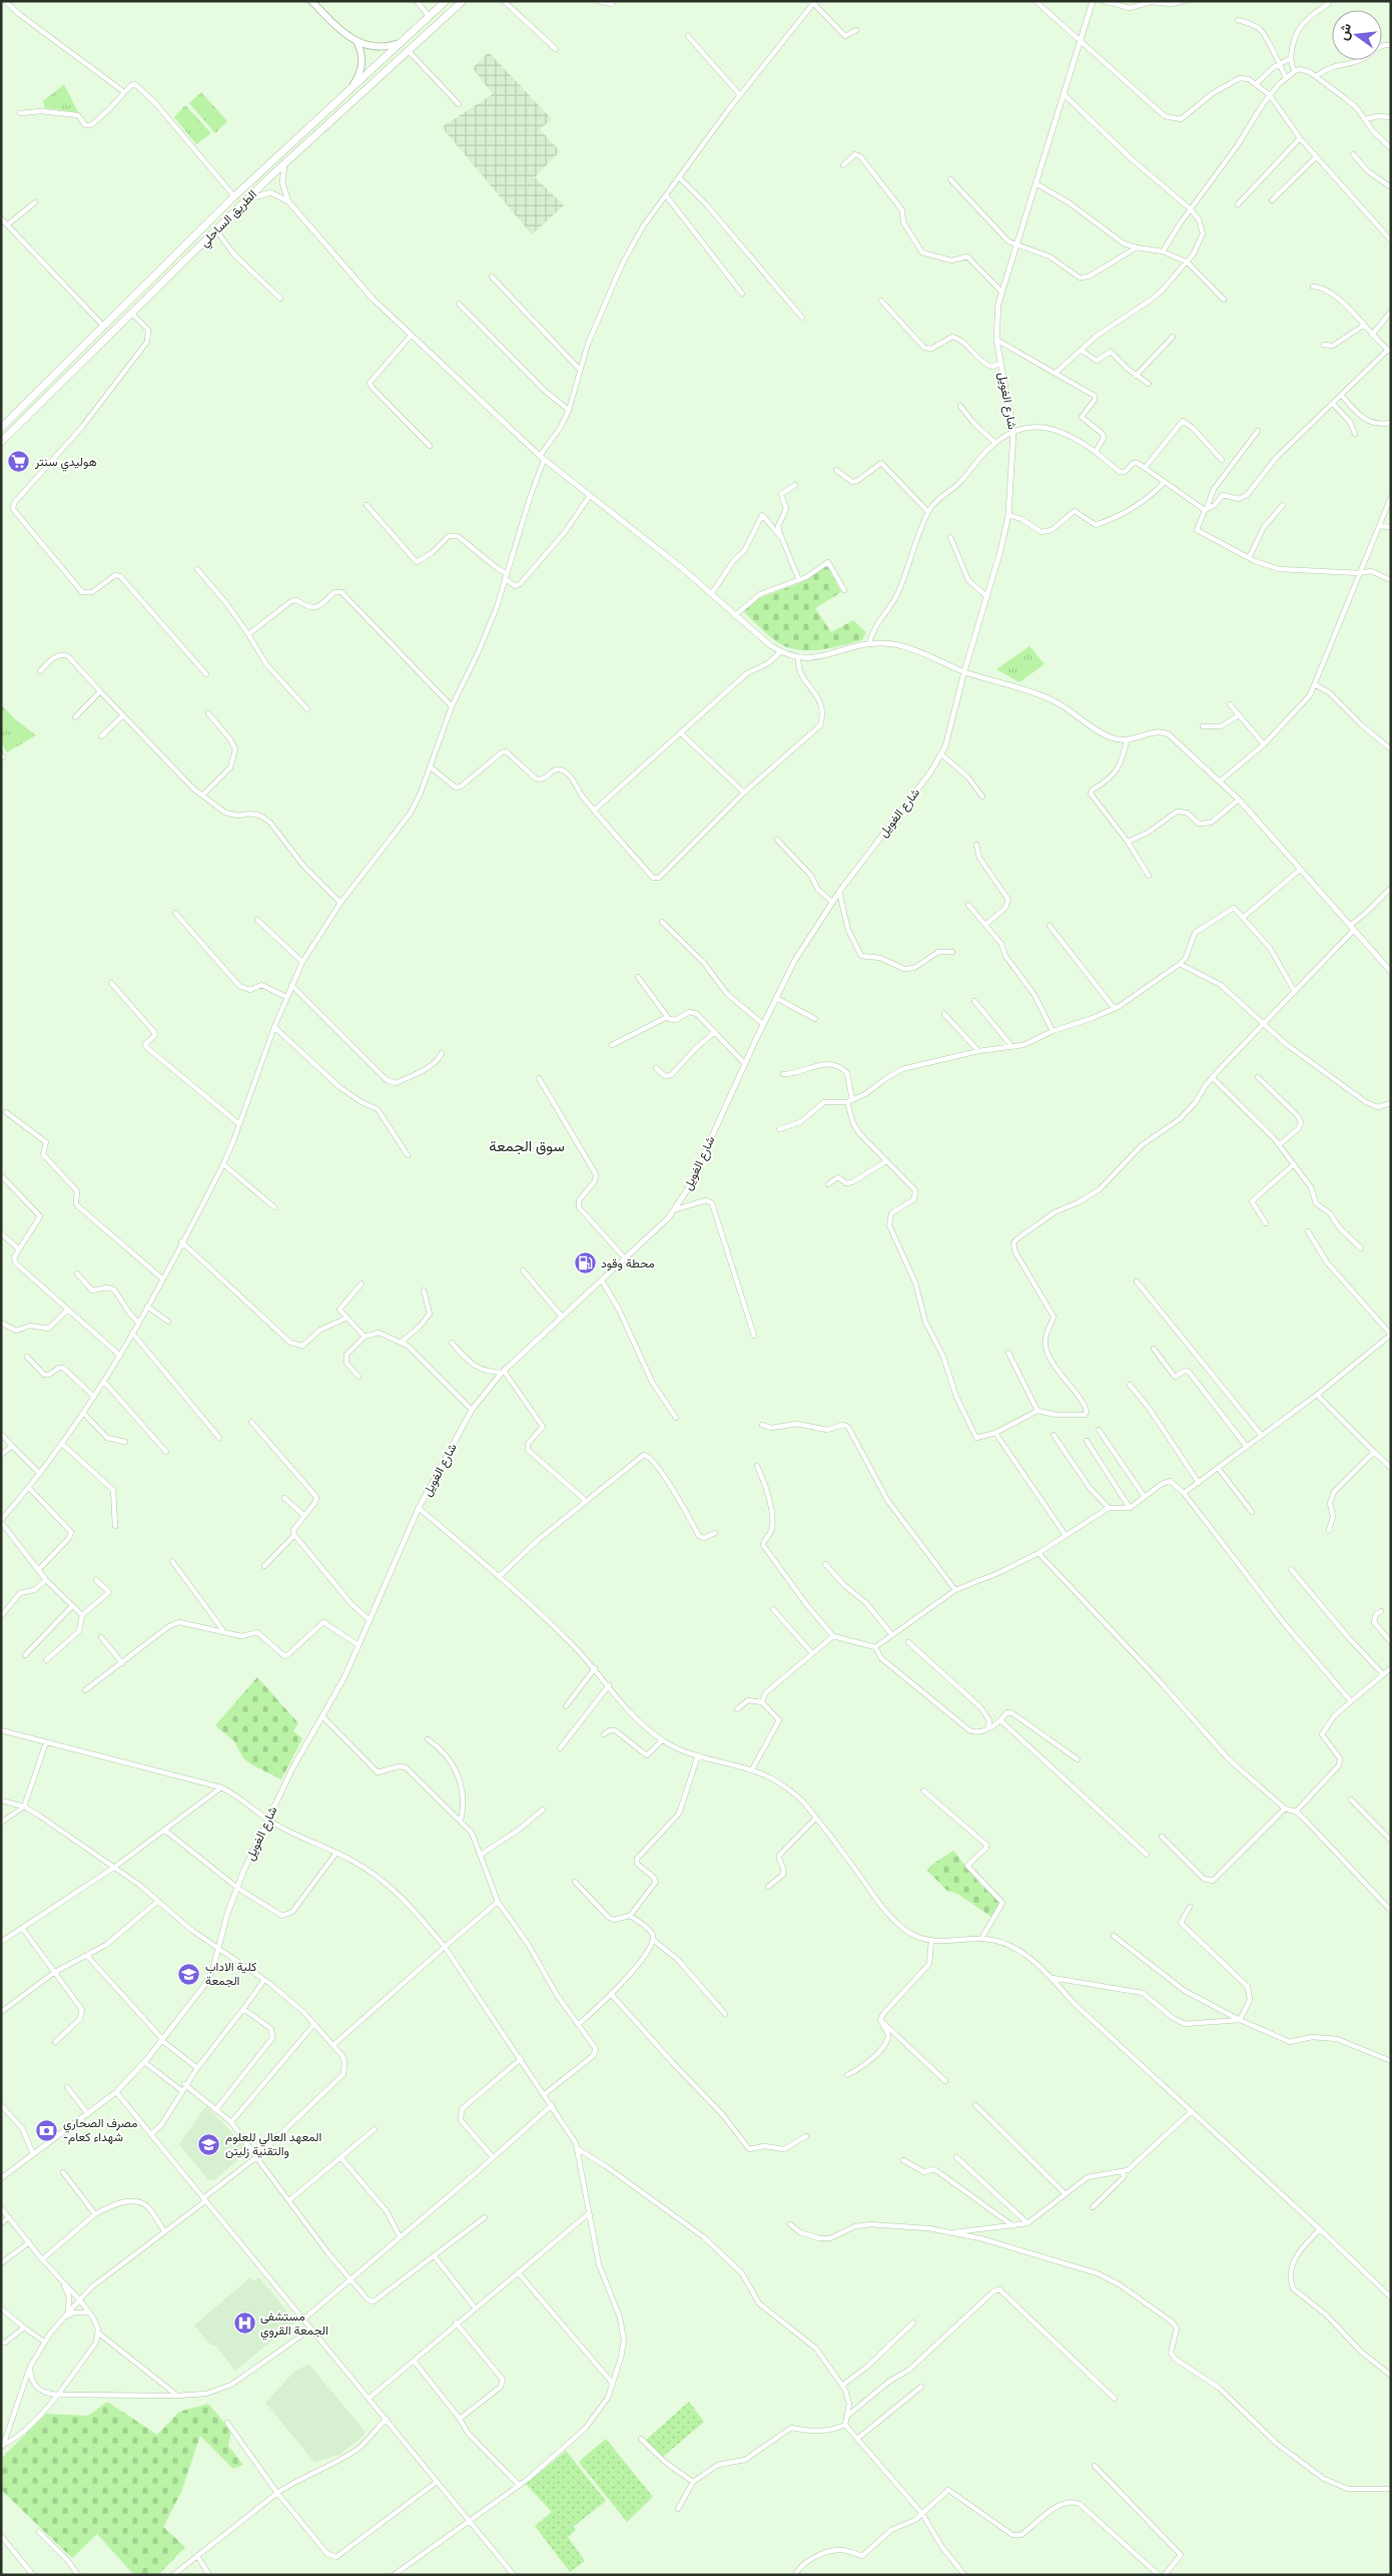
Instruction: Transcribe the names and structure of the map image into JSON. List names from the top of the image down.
{
  "streets": {
    "highway": ["الطريق الساحلي"],
    "street": ["شارع الغويل"]
  },
  "districts": ["سوق الجمعة"],
  "places": {
    "supermarket": ["هوليدي سنتر"],
    "fuel station": ["محطة وقود"],
    "school or university": ["كلية اﻻداب الجمعة", "المعهد العالي للعلوم والتقنية زليتن"],
    "bank": ["مصرف الصحاري -شهداء كعام"],
    "hospital": ["مستشفى الجمعة القروي"]
  },
  "north": "left"
}
